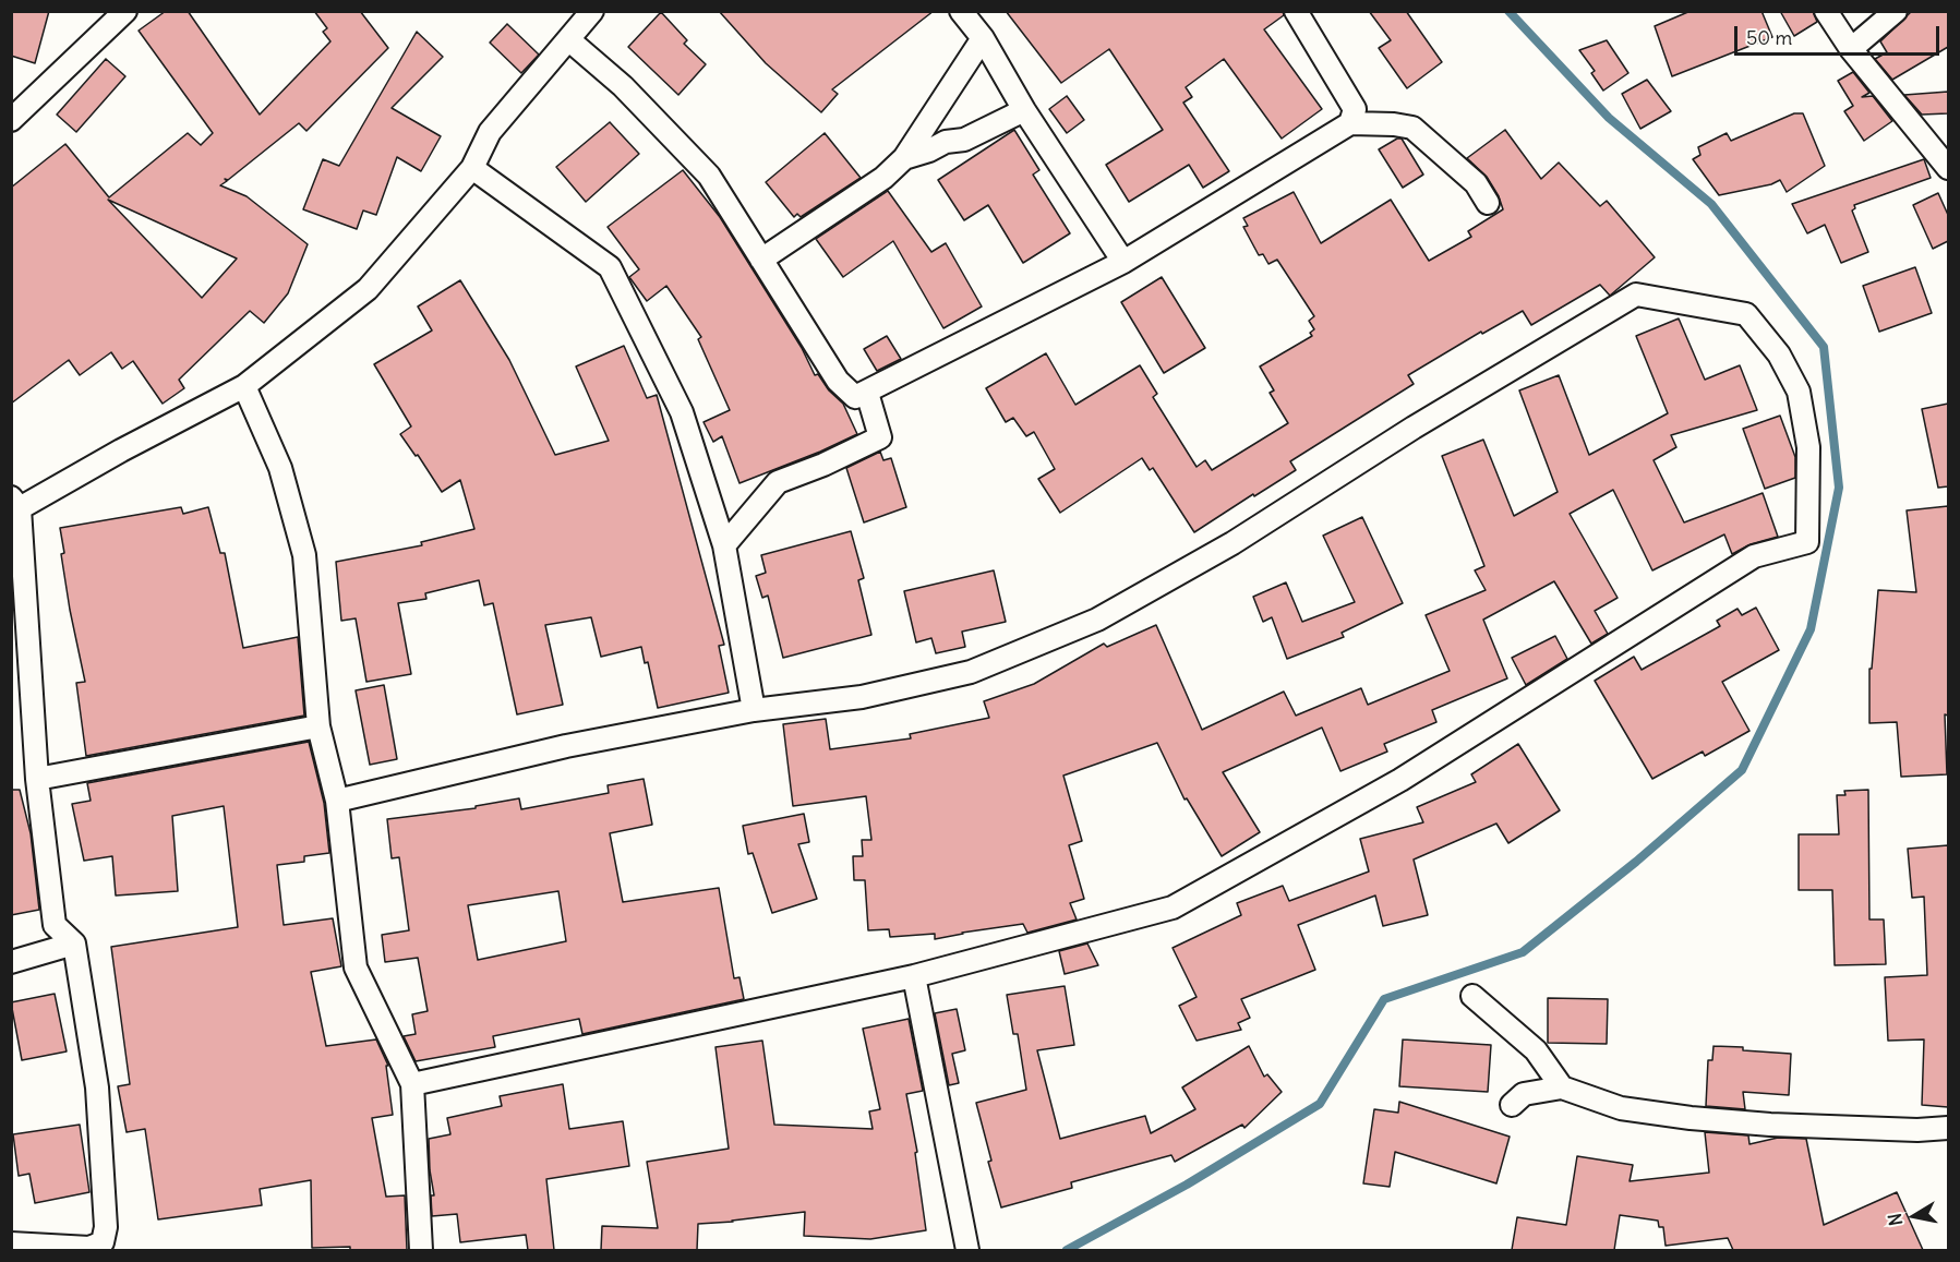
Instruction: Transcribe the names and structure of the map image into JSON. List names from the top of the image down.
{
  "scale_bar": "50 m",
  "north": "left"
}
